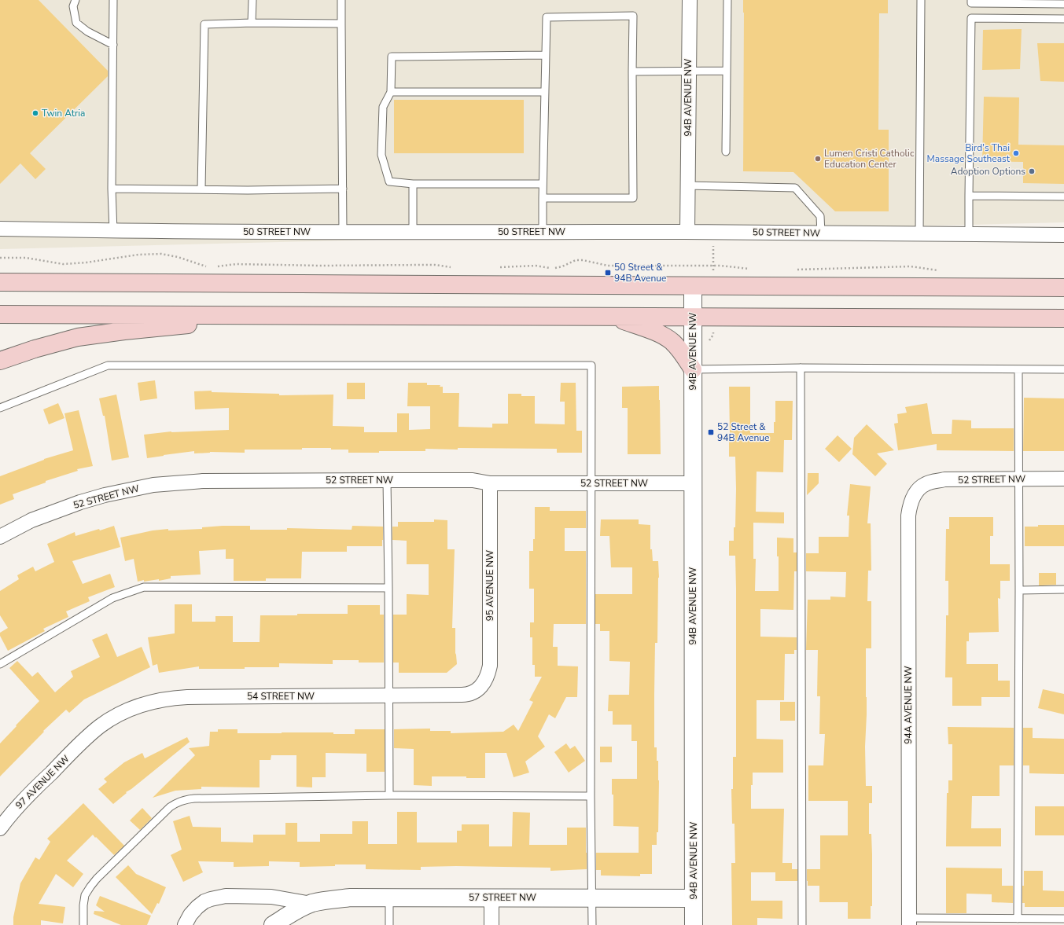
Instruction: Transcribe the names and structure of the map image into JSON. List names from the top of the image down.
{
  "streets": {
    "street": [
      "94B AVENUE NW",
      "50 STREET NW",
      "52 STREET NW",
      "95 AVENUE NW",
      "54 STREET NW",
      "94A AVENUE NW",
      "97 AVENUE NW",
      "57 STREET NW"
    ]
  },
  "crossings": [
    ["94B AVENUE NW", "50 STREET NW"],
    ["94B AVENUE NW", "52 STREET NW"],
    ["94B AVENUE NW", "57 STREET NW"],
    ["52 STREET NW", "95 AVENUE NW"],
    ["52 STREET NW", "94A AVENUE NW"],
    ["95 AVENUE NW", "54 STREET NW"],
    ["54 STREET NW", "97 AVENUE NW"]
  ],
  "places": {
    "other": [
      "Twin Atria",
      "Bird's Thai Massage Southeast",
      "Lumen Cristi Catholic Education Center",
      "Adoption Options"
    ],
    "transit": ["50 Street & 94B Avenue", "52 Street & 94B Avenue"]
  }
}
